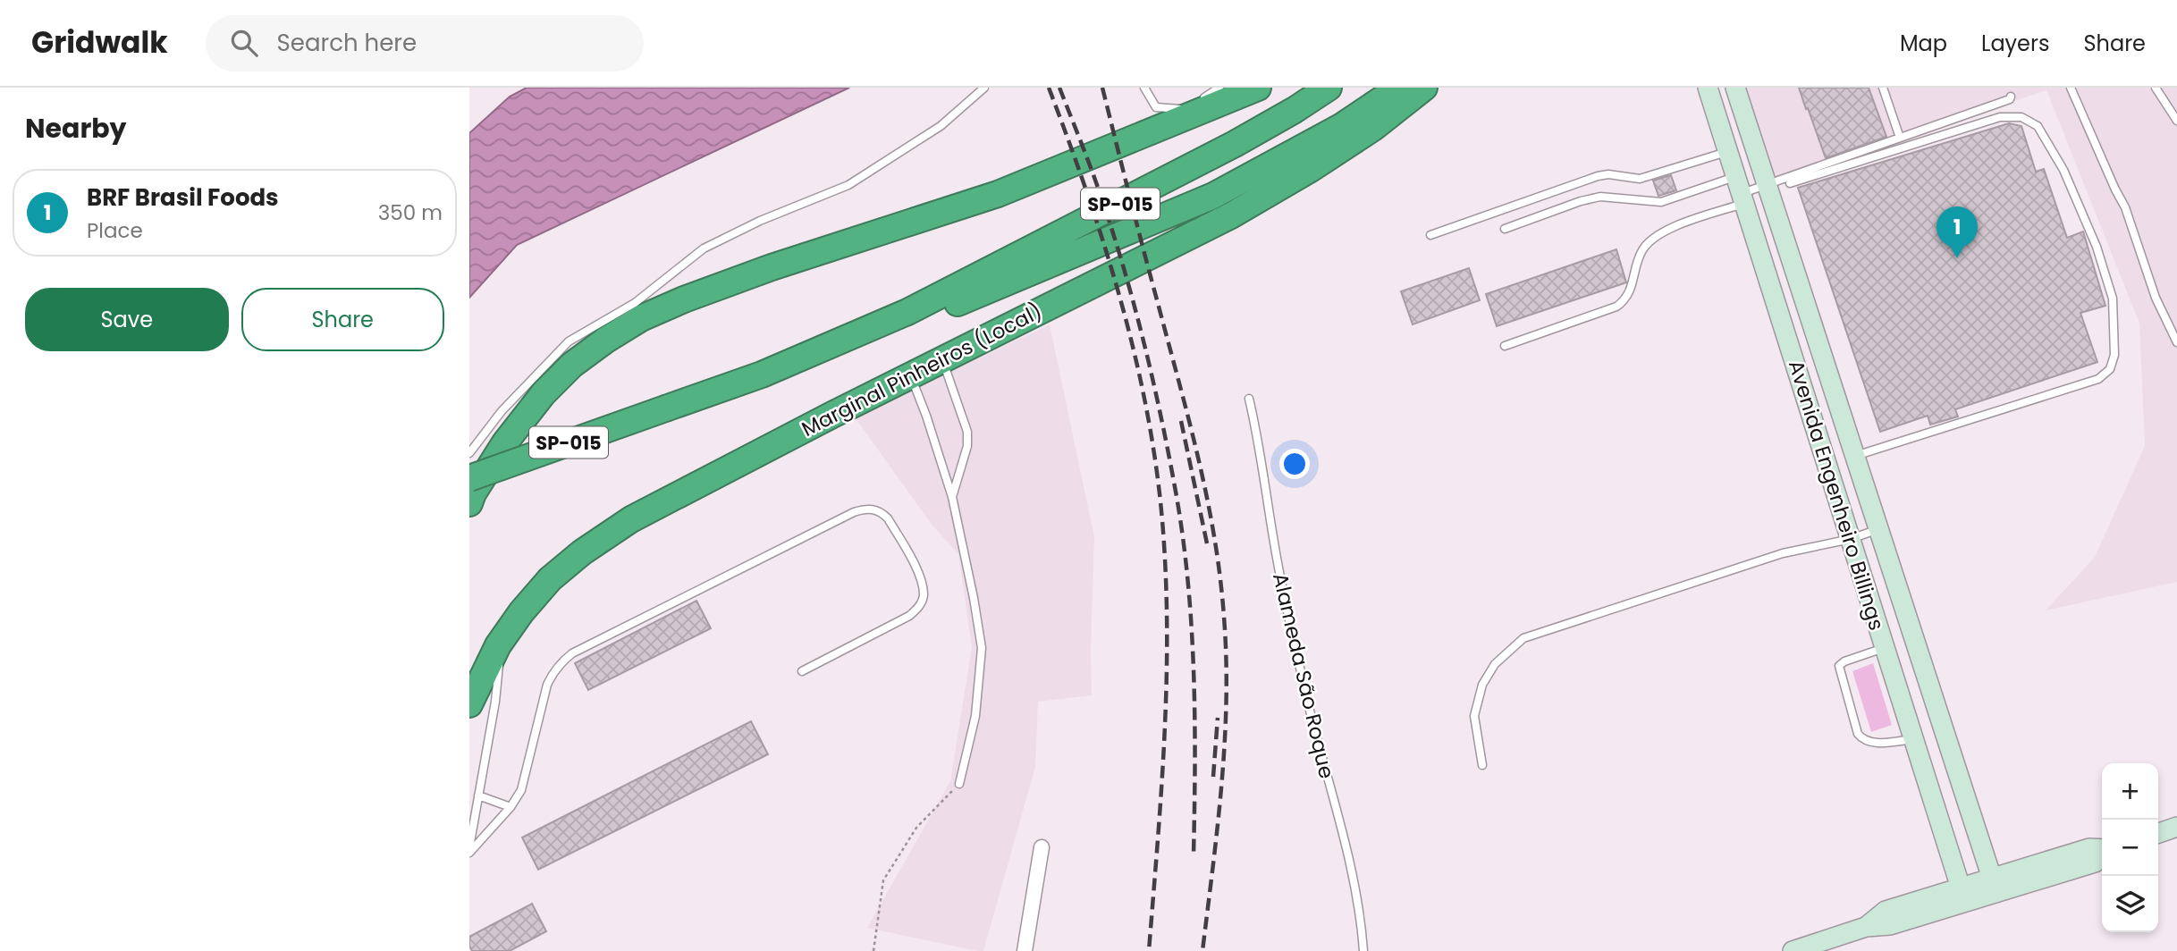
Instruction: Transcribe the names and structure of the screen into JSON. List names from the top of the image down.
{
  "streets": {
    "highway": ["SP-015", "Marginal Pinheiros (Local)"],
    "street": ["Avenida Engenheiro Billings"],
    "lane": ["Alameda São Roque"]
  },
  "page": {
    "header": "Gridwalk",
    "search": "Search here",
    "nav": ["Map", "Layers", "Share"],
    "heading": "Nearby",
    "list": [
      {
        "mark": "1",
        "name": "BRF Brasil Foods",
        "note": "Place",
        "value": "350 m"
      }
    ],
    "pins": "1",
    "buttons": ["Save", "Share"],
    "map_buttons": ["+", "−"]
  }
}
